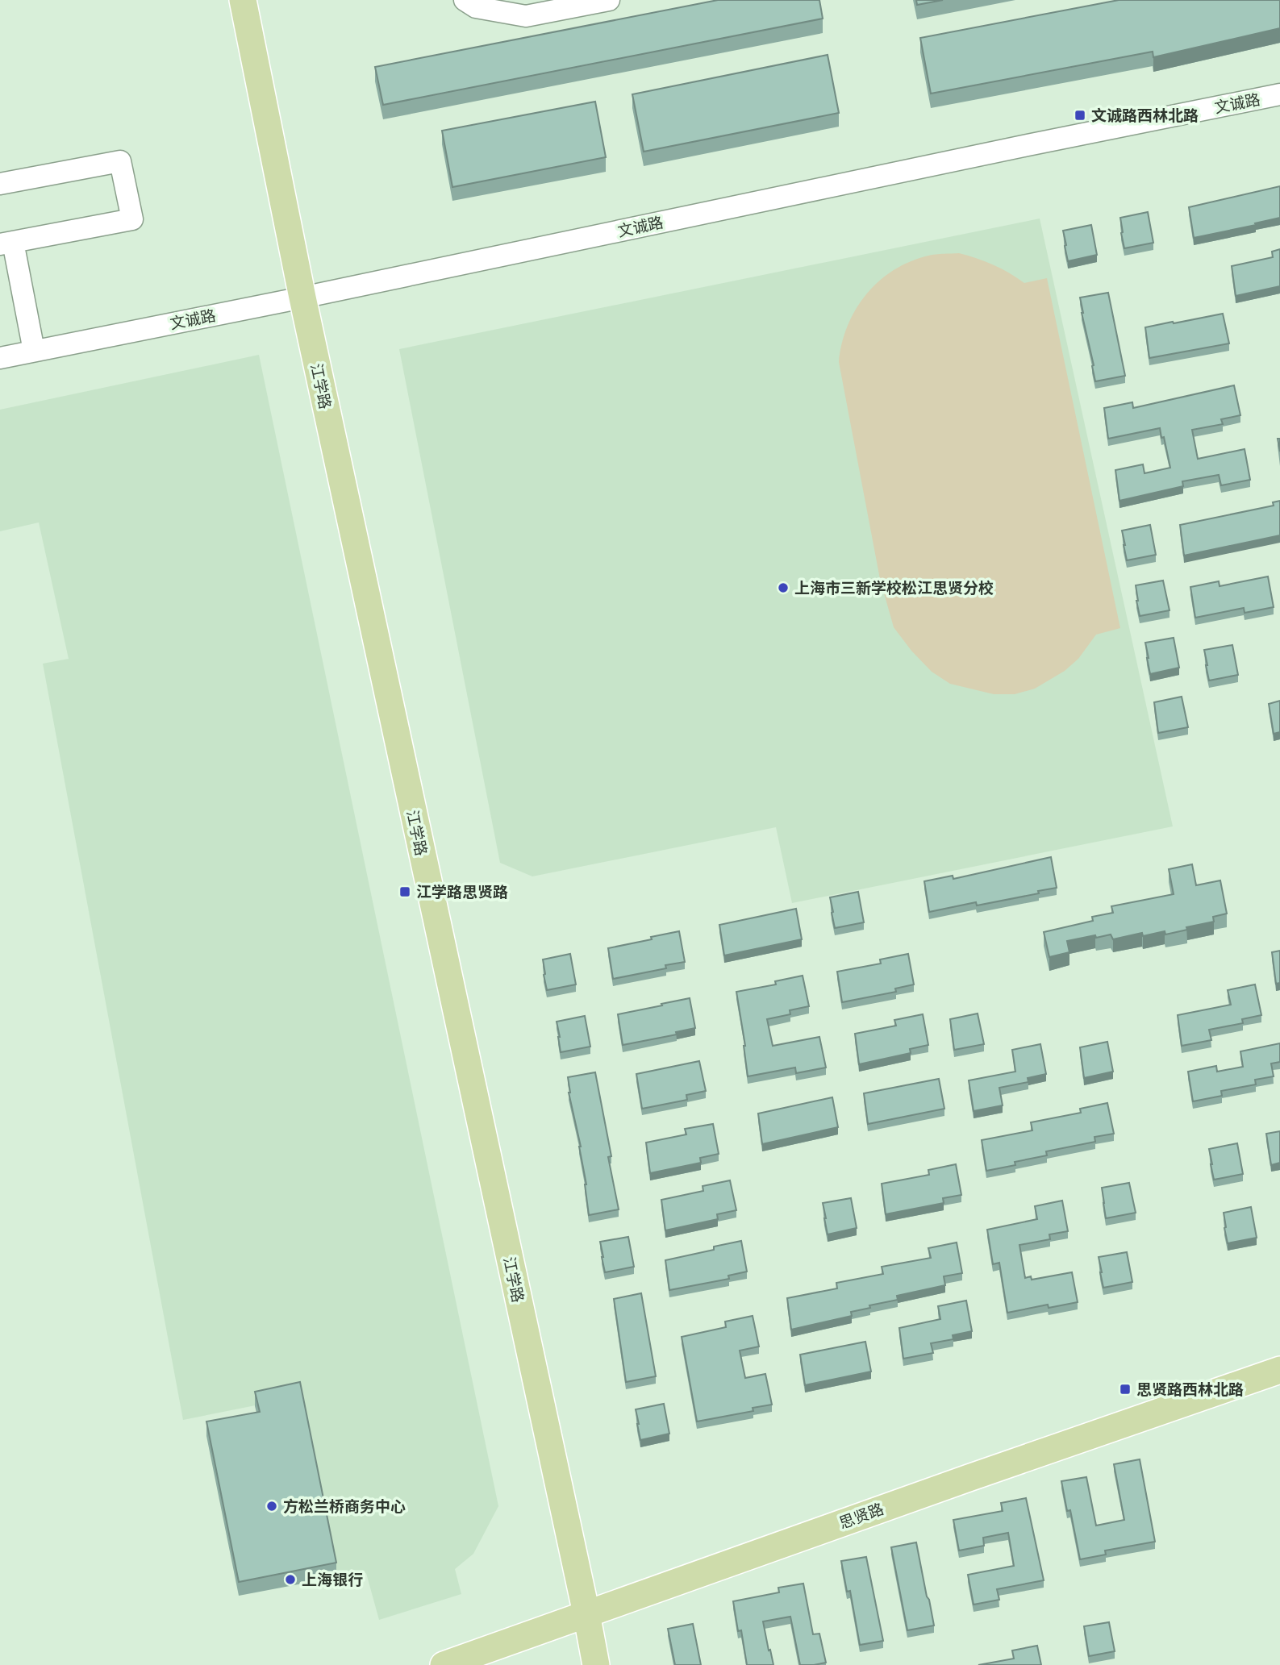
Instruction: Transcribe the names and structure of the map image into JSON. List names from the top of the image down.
{
  "streets": {
    "main road": ["江学路", "思贤路"],
    "street": ["文诚路"]
  },
  "crossings": [
    ["文诚路", "江学路"],
    ["江学路", "思贤路"]
  ],
  "places": {
    "transit": ["文诚路西林北路", "江学路思贤路", "思贤路西林北路"],
    "other": ["上海市三新学校松江思贤分校", "方松兰桥商务中心", "上海银行"]
  }
}
